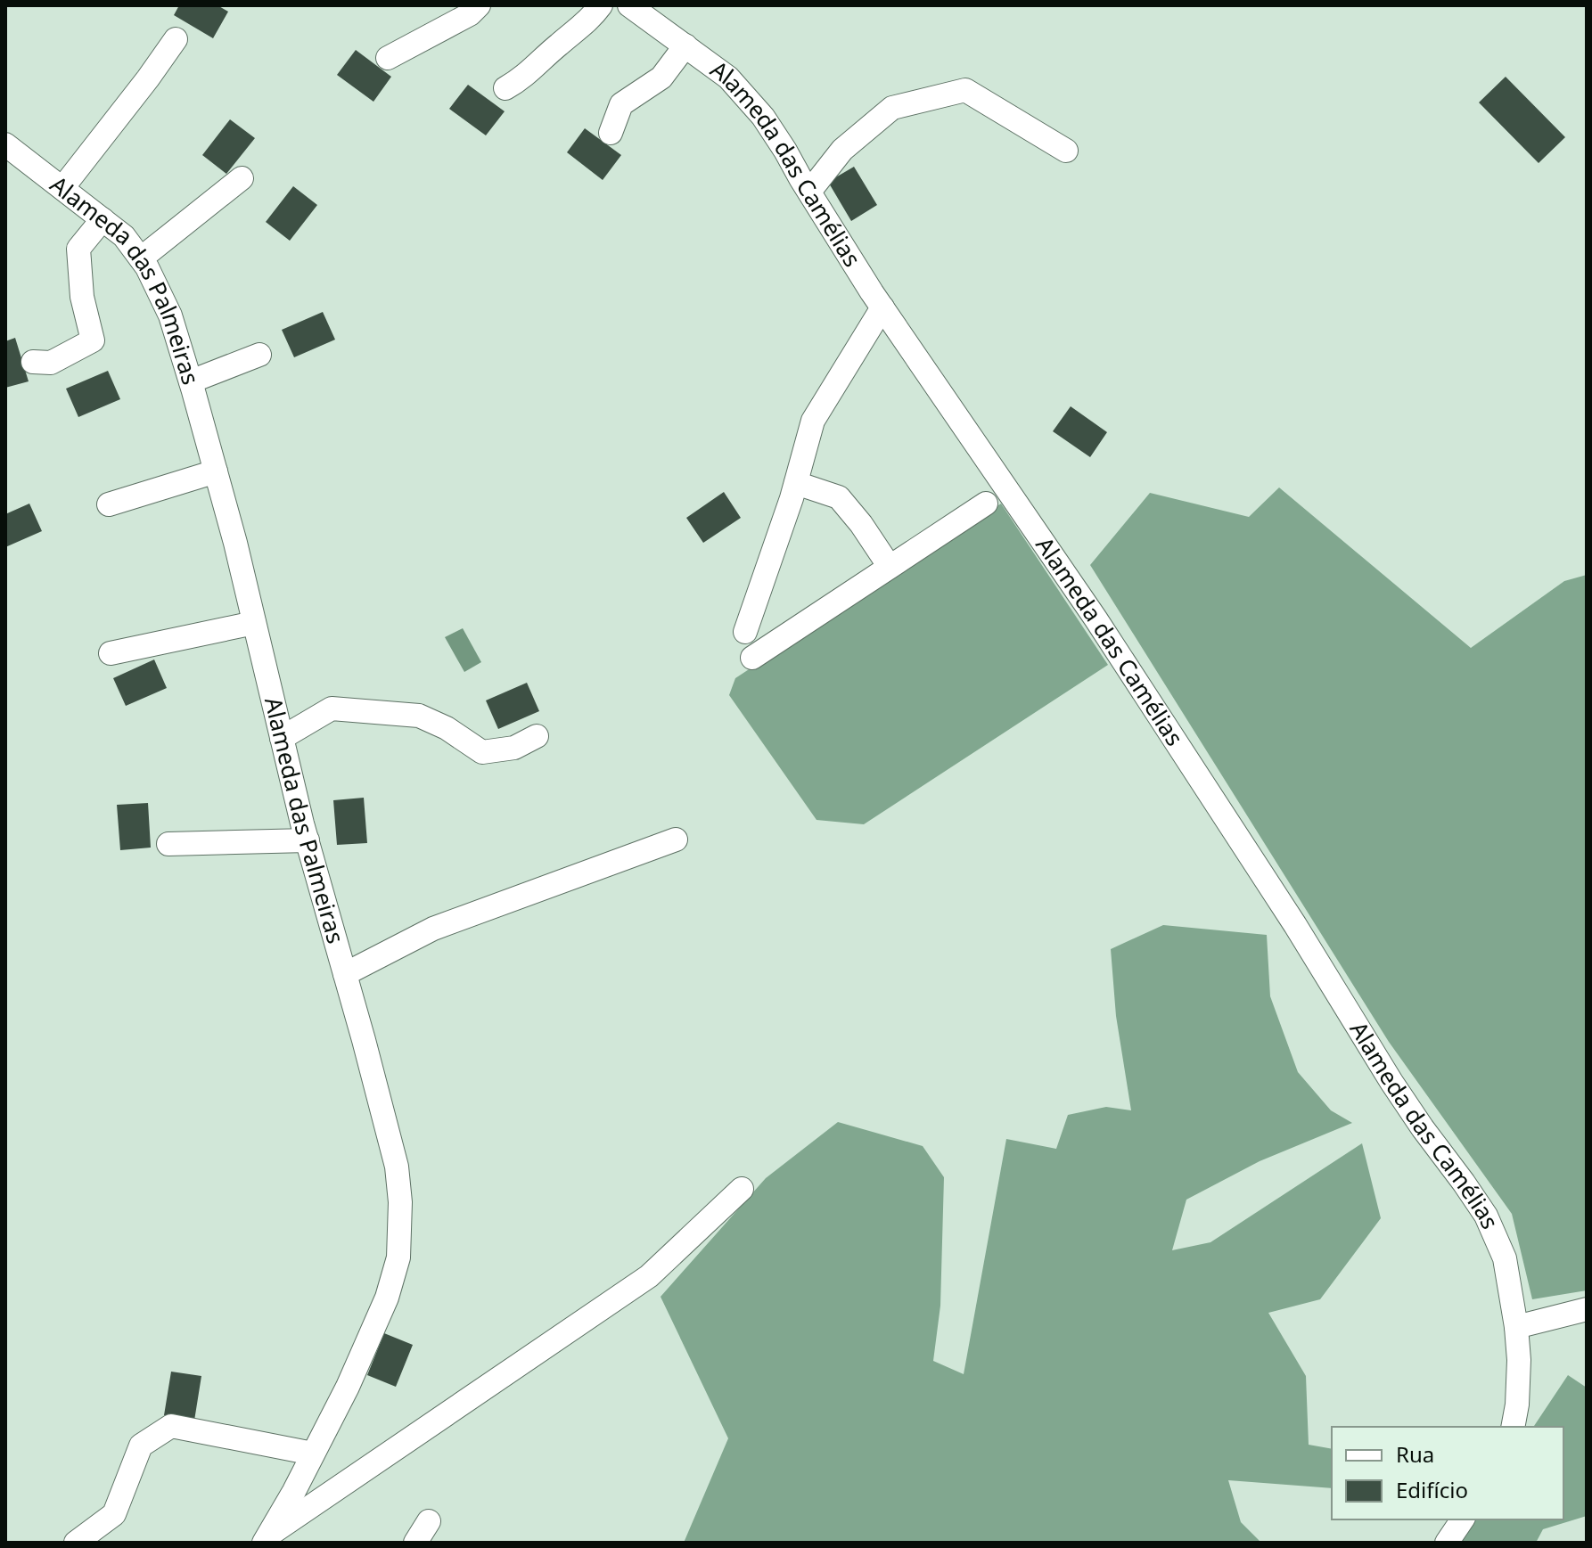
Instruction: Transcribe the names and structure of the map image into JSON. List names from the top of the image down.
{
  "streets": {
    "street": ["Alameda das Camélias", "Alameda das Palmeiras"]
  },
  "legend": ["Rua", "Edifício"]
}
